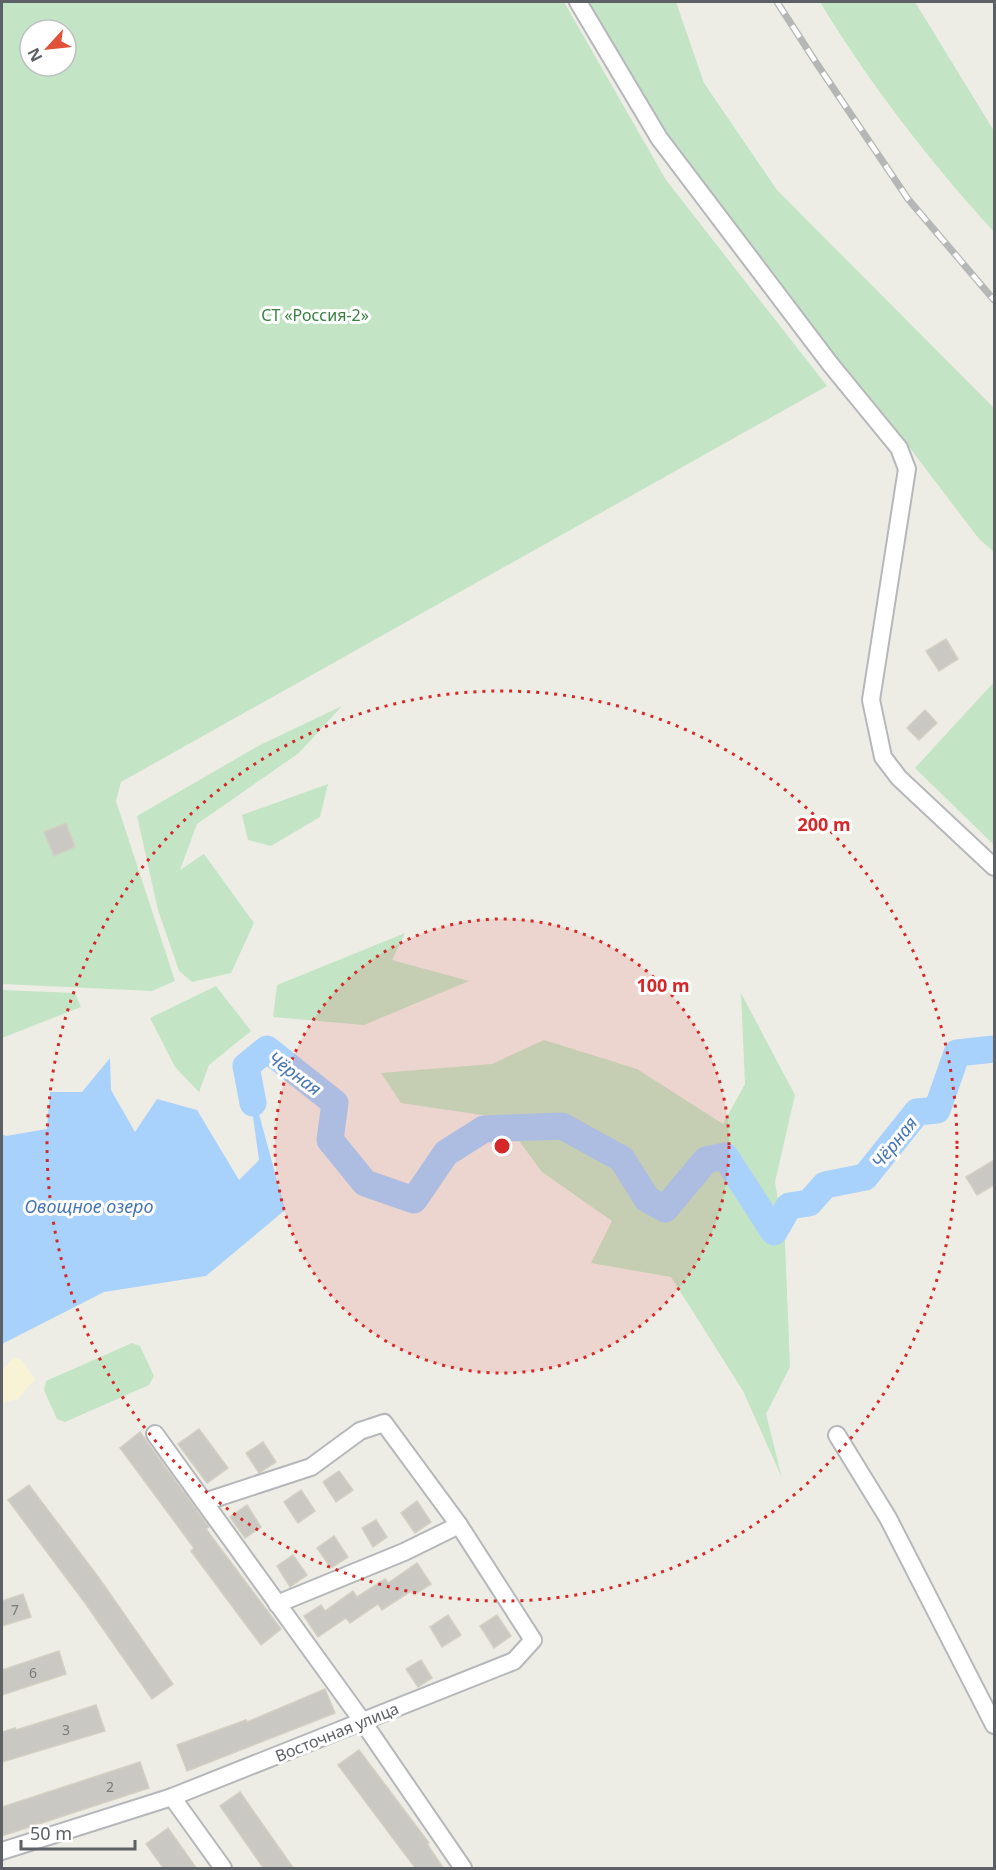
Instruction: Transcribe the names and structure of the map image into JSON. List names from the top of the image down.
{
  "streets": {
    "street": ["Восточная улица"]
  },
  "water": ["Чёрная", "Овощное озеро"],
  "parks": ["СТ «Россия-2»"],
  "house_numbers": [
    "7",
    "6",
    "3",
    "2"
  ],
  "scale_bar": "50 m",
  "north": "bottom left",
  "rings": ["200 m", "100 m"]
}
